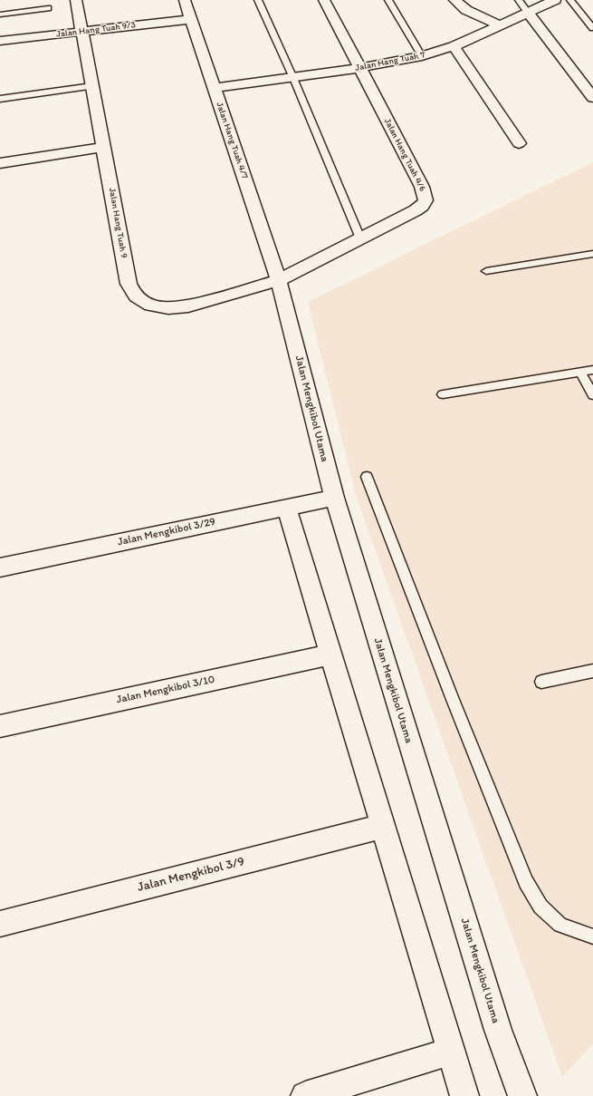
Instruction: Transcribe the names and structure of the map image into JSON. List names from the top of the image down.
{
  "streets": {
    "street": [
      "Jalan Hang Tuah 9/3",
      "Jalan Hang Tuah 7",
      "Jalan Hang Tuah 4/7",
      "Jalan Hang Tuah 4/6",
      "Jalan Hang Tuah 9",
      "Jalan Mengkibol Utama",
      "Jalan Mengkibol 3/29",
      "Jalan Mengkibol 3/10",
      "Jalan Mengkibol 3/9"
    ]
  },
  "crossings": [
    ["Jalan Hang Tuah 9/3", "Jalan Hang Tuah 4/7"],
    ["Jalan Hang Tuah 9/3", "Jalan Hang Tuah 9"],
    ["Jalan Hang Tuah 7", "Jalan Hang Tuah 4/7"],
    ["Jalan Hang Tuah 7", "Jalan Hang Tuah 4/6"],
    ["Jalan Hang Tuah 4/7", "Jalan Hang Tuah 4/6"],
    ["Jalan Hang Tuah 4/7", "Jalan Hang Tuah 9"],
    ["Jalan Hang Tuah 4/7", "Jalan Mengkibol Utama"],
    ["Jalan Hang Tuah 4/6", "Jalan Hang Tuah 9"],
    ["Jalan Hang Tuah 4/6", "Jalan Mengkibol Utama"],
    ["Jalan Hang Tuah 9", "Jalan Mengkibol Utama"],
    ["Jalan Mengkibol Utama", "Jalan Mengkibol 3/29"]
  ]
}
